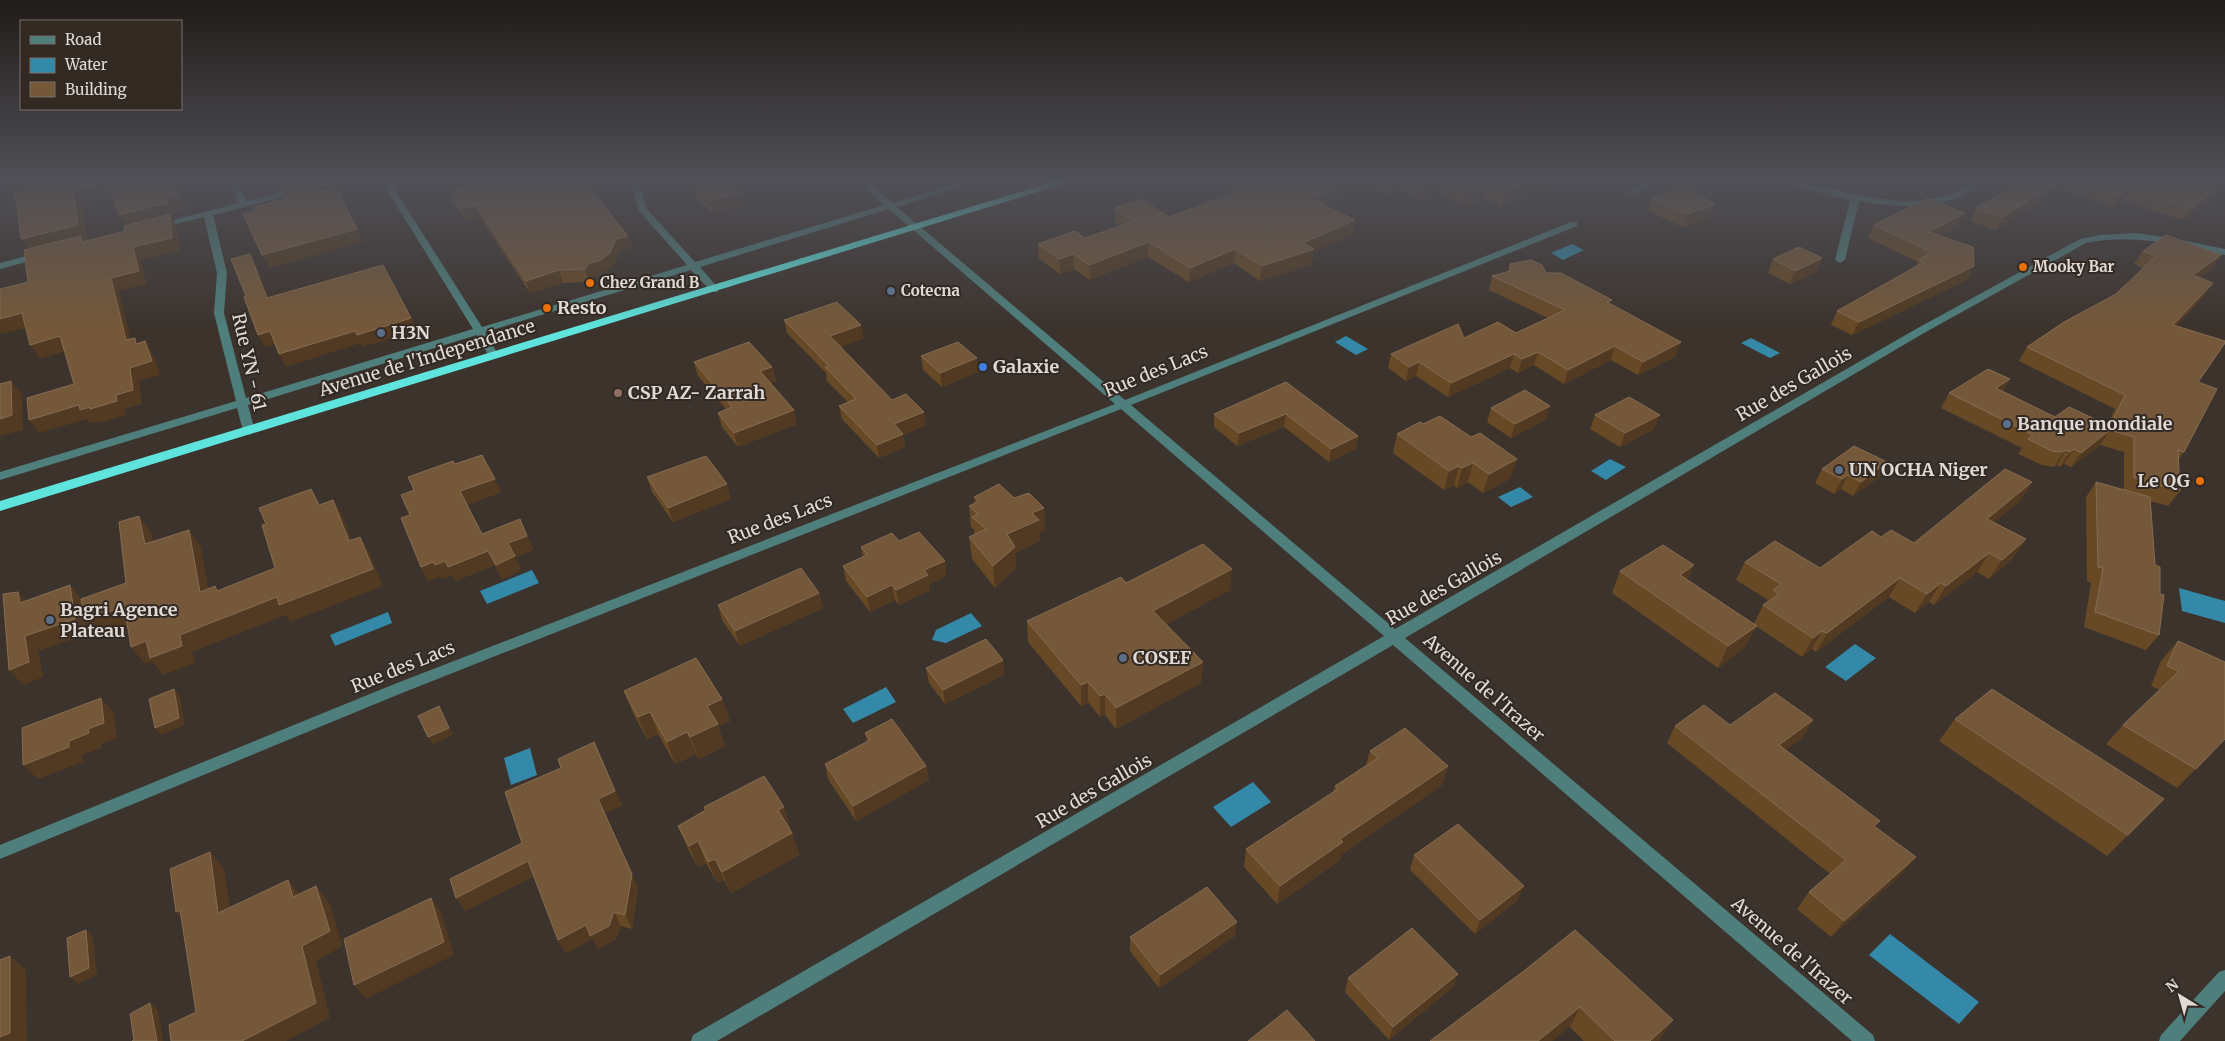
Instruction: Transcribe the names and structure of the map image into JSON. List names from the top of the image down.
{
  "streets": {
    "highway": ["Avenue de l'Independance"],
    "street": [
      "Rue YN - 61",
      "Rue des Lacs",
      "Rue des Gallois",
      "Avenue de l'Irazer"
    ]
  },
  "crossings": [
    ["Avenue de l'Independance", "Rue YN - 61"],
    ["Rue des Lacs", "Avenue de l'Irazer"],
    ["Rue des Gallois", "Avenue de l'Irazer"]
  ],
  "places": [
    "Mooky Bar",
    "Chez Grand B",
    "Cotecna",
    "Resto",
    "H3N",
    "Galaxie",
    "CSP AZ- Zarrah",
    "Banque mondiale",
    "UN OCHA Niger",
    "Le QG",
    "Bagri Agence Plateau",
    "COSEF"
  ],
  "legend": ["Road", "Water", "Building"],
  "north": "top left"
}
